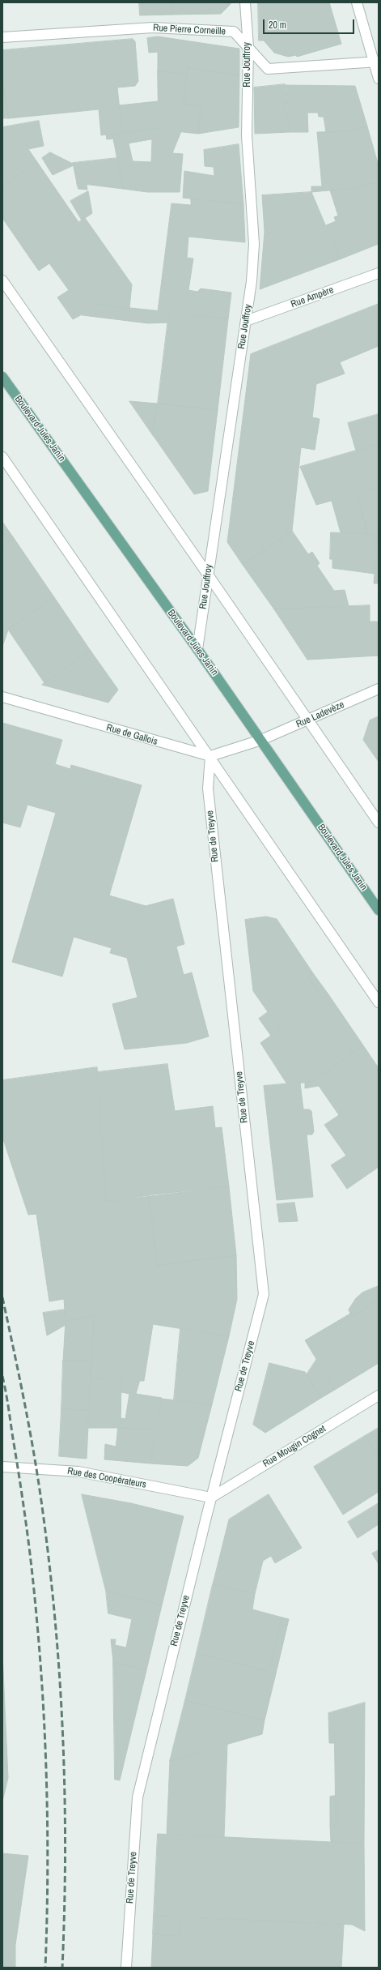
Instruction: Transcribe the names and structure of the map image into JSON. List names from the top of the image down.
{
  "streets": {
    "main road": ["Boulevard Jules Janin"],
    "street": [
      "Rue Pierre Corneille",
      "Rue Jouffroy",
      "Rue Ampère",
      "Rue Ladevèze",
      "Rue de Gallois",
      "Rue de Treyve",
      "Rue Mougin Cognet",
      "Rue des Coopérateurs"
    ]
  },
  "crossings": [
    ["Rue Pierre Corneille", "Rue Jouffroy"],
    ["Rue Jouffroy", "Rue Ampère"],
    ["Rue Jouffroy", "Boulevard Jules Janin"],
    ["Boulevard Jules Janin", "Rue Ladevèze"],
    ["Rue de Gallois", "Rue de Treyve"],
    ["Rue de Treyve", "Rue Mougin Cognet"],
    ["Rue de Treyve", "Rue des Coopérateurs"],
    ["Rue Mougin Cognet", "Rue des Coopérateurs"]
  ],
  "scale_bar": "20 m"
}
